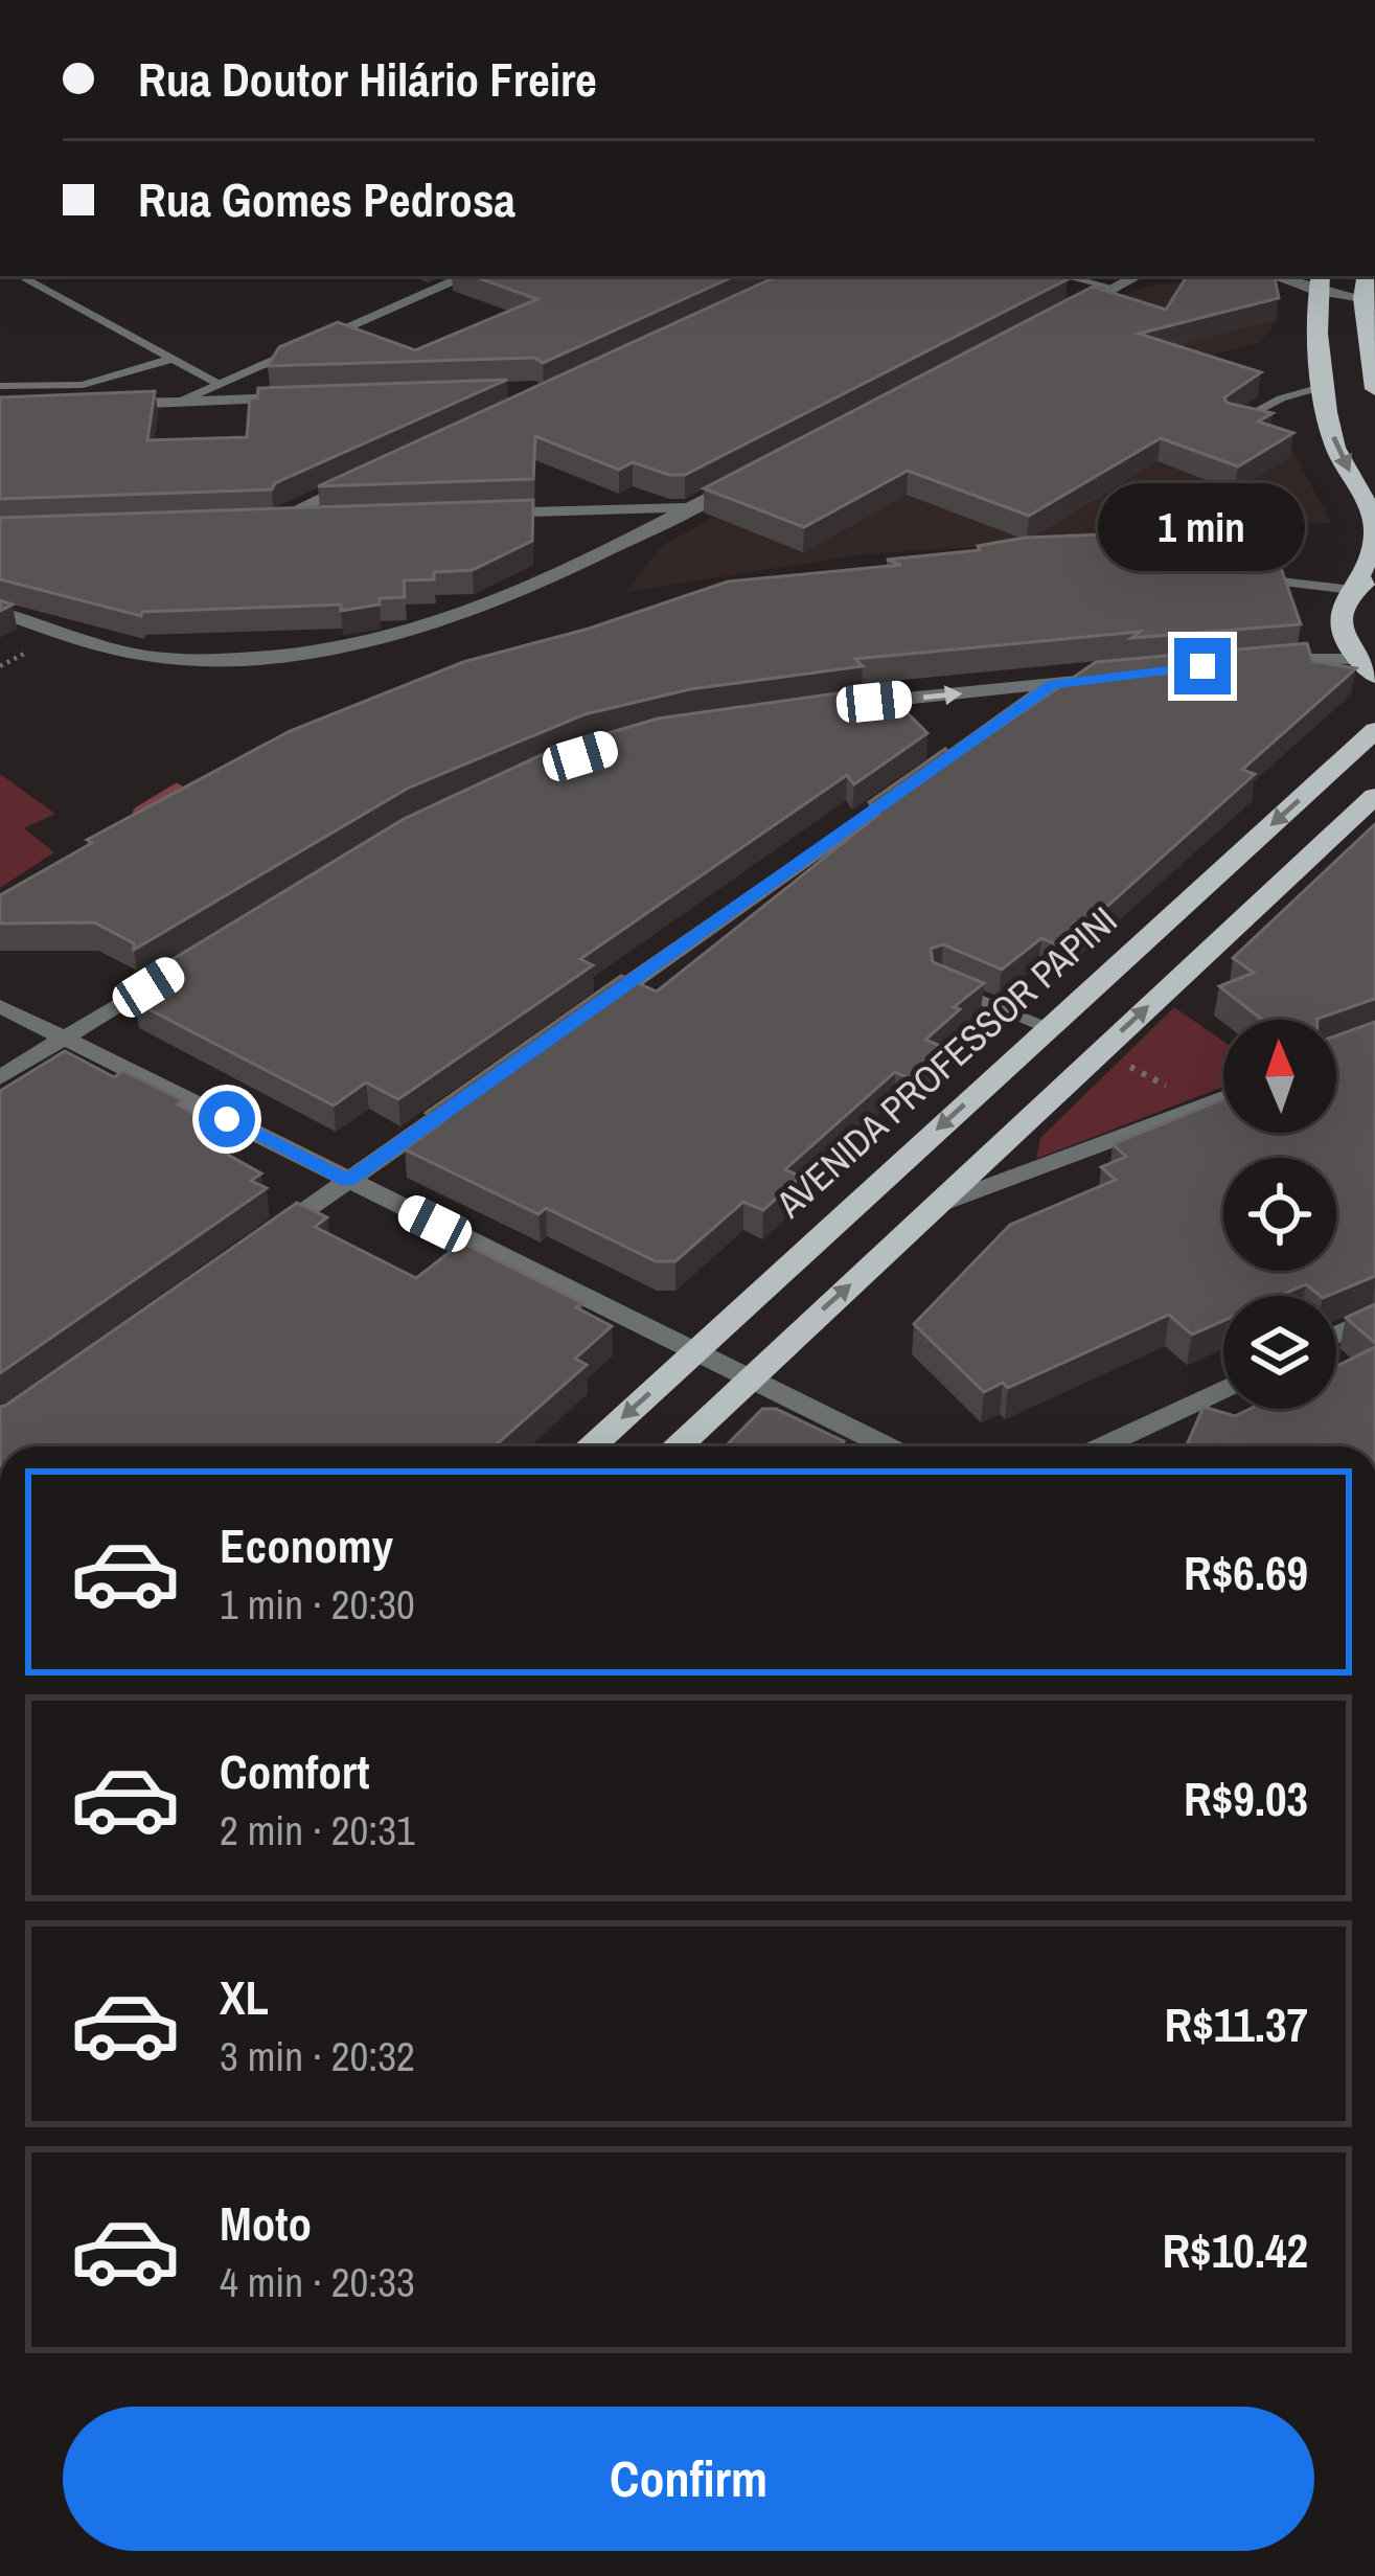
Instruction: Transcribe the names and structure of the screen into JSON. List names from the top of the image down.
{
  "streets": {
    "main road": ["AVENIDA PROFESSOR PAPINI"]
  },
  "north": "top",
  "page": {
    "banner": ["Rua Doutor Hilário Freire", "Rua Gomes Pedrosa"],
    "bubble": "1 min",
    "list": [
      {
        "name": "Economy",
        "note": "1 min · 20:30",
        "value": "R$6.69"
      },
      {
        "name": "Comfort",
        "note": "2 min · 20:31",
        "value": "R$9.03"
      },
      {
        "name": "XL",
        "note": "3 min · 20:32",
        "value": "R$11.37"
      },
      {
        "name": "Moto",
        "note": "4 min · 20:33",
        "value": "R$10.42"
      }
    ],
    "buttons": "Confirm"
  }
}
